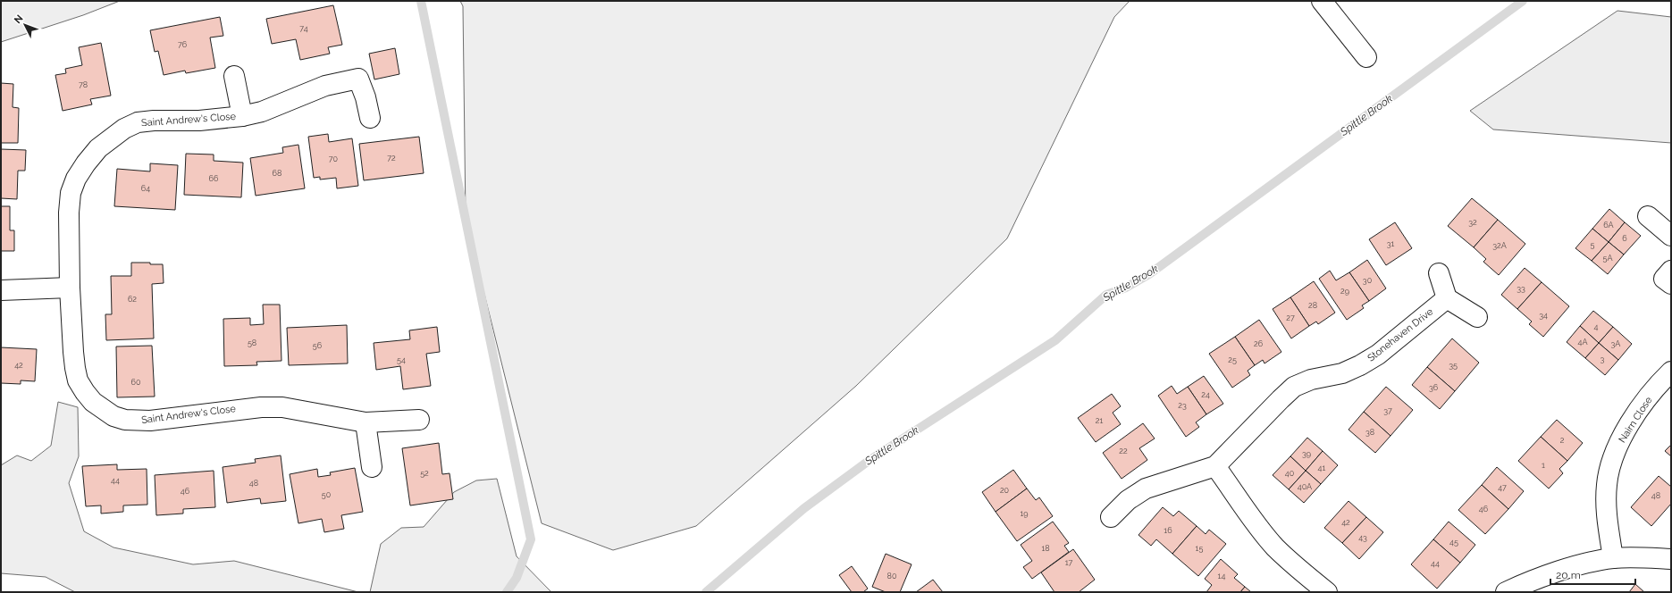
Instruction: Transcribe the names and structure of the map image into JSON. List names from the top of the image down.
{
  "streets": {
    "street": ["Saint Andrew's Close", "Stonehaven Drive", "Nairn Close"]
  },
  "water": ["Spittle Brook"],
  "house_numbers": [
    "74",
    "76",
    "78",
    "72",
    "70",
    "68",
    "66",
    "64",
    "32",
    "6A",
    "6",
    "31",
    "5",
    "32A",
    "5A",
    "30",
    "33",
    "29",
    "62",
    "28",
    "34",
    "27",
    "4",
    "4A",
    "58",
    "26",
    "3A",
    "56",
    "3",
    "54",
    "25",
    "42",
    "35",
    "60",
    "36",
    "24",
    "23",
    "37",
    "21",
    "38",
    "2",
    "22",
    "39",
    "1",
    "41",
    "52",
    "40",
    "44",
    "48",
    "40A",
    "47",
    "20",
    "46",
    "50",
    "48",
    "46",
    "19",
    "42",
    "16",
    "43",
    "45",
    "18",
    "15",
    "17",
    "44",
    "80",
    "14"
  ],
  "scale_bar": "20 m",
  "north": "top left"
}
